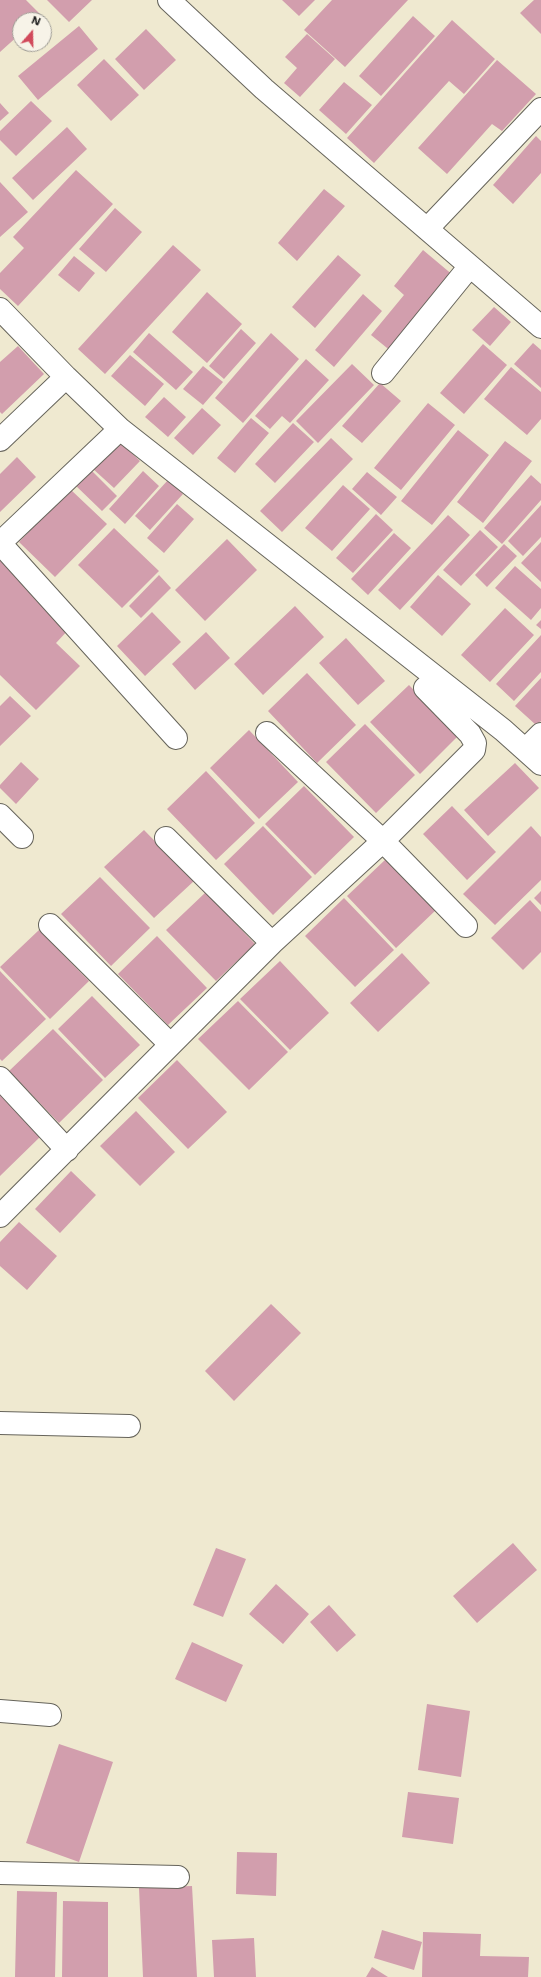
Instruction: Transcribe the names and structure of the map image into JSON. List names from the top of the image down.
{
  "north": "top"
}
